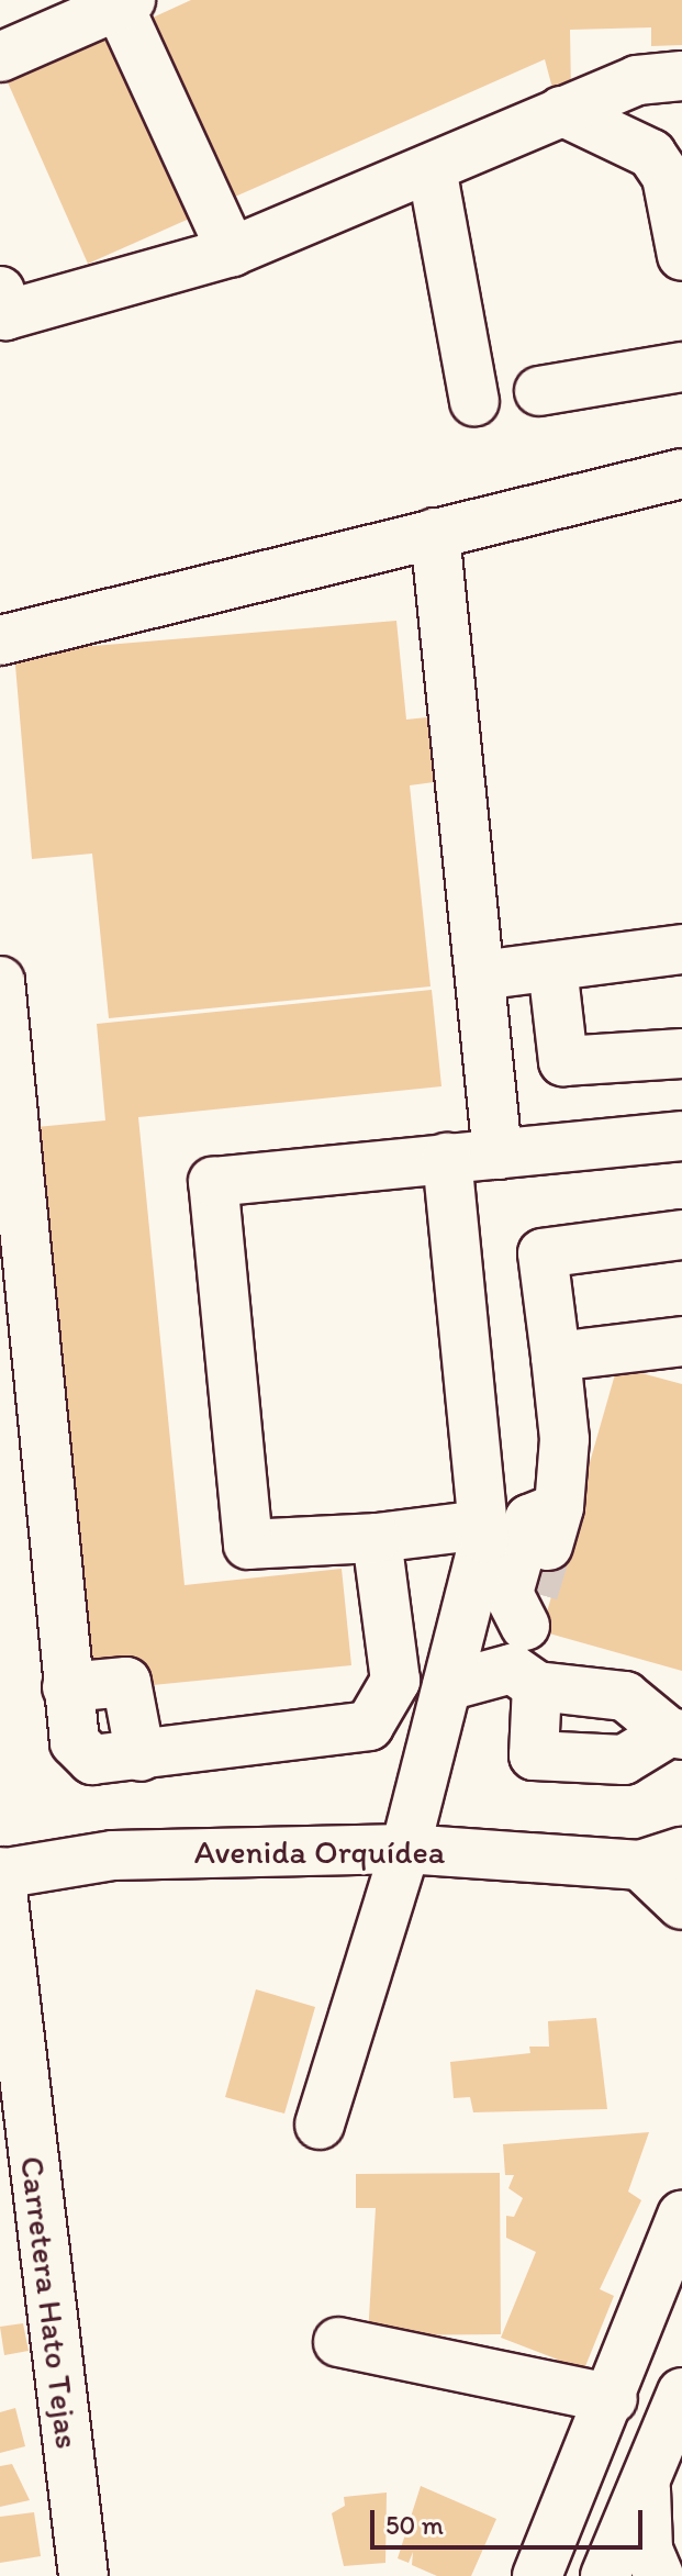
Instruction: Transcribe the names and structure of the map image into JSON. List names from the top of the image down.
{
  "streets": {
    "street": ["Avenida Orquídea", "Carretera Hato Tejas"]
  },
  "crossings": [
    ["Avenida Orquídea", "Carretera Hato Tejas"]
  ],
  "scale_bar": "50 m"
}
